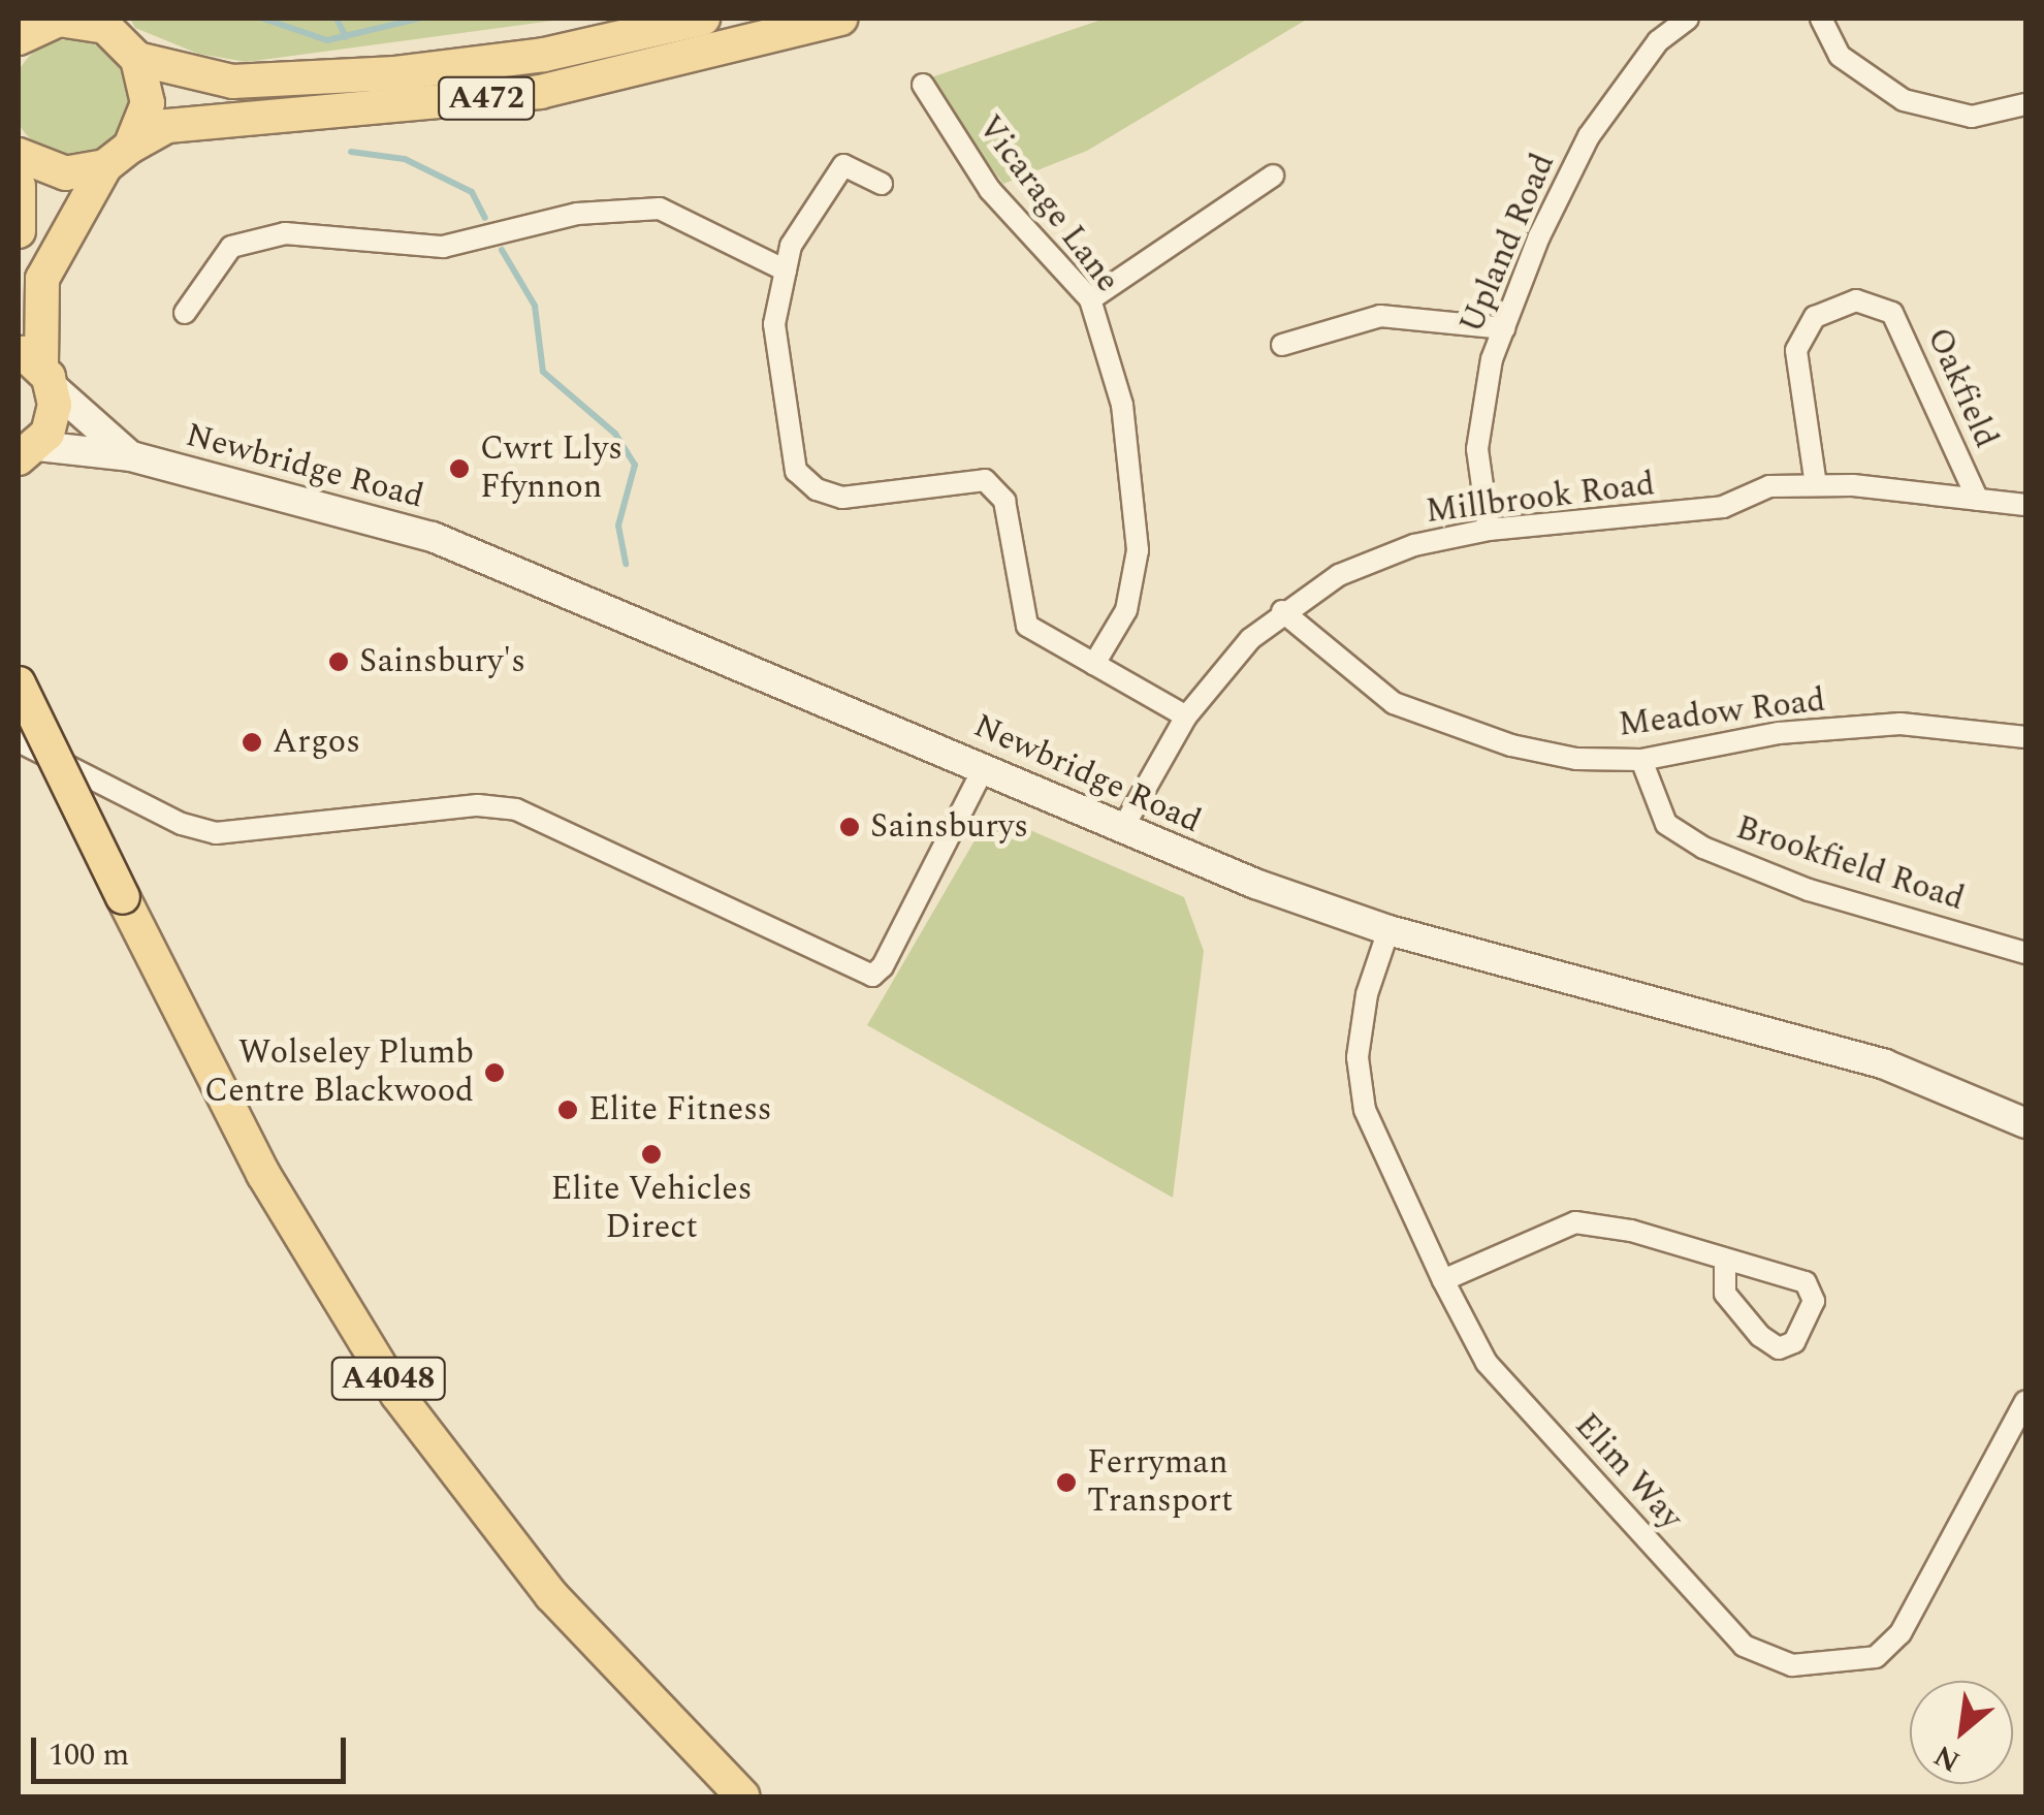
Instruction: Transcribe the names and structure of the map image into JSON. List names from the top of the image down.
{
  "streets": {
    "main road": ["A472", "Newbridge Road", "A4048"],
    "street": [
      "Vicarage Lane",
      "Upland Road",
      "Oakfield",
      "Millbrook Road",
      "Meadow Road",
      "Brookfield Road",
      "Elim Way"
    ]
  },
  "crossings": [
    ["Upland Road", "Millbrook Road"],
    ["Oakfield", "Millbrook Road"],
    ["Newbridge Road", "Millbrook Road"],
    ["Newbridge Road", "Elim Way"],
    ["Millbrook Road", "Meadow Road"],
    ["Meadow Road", "Brookfield Road"]
  ],
  "places": [
    "Cwrt Llys Ffynnon",
    "Sainsbury's",
    "Argos",
    "Sainsburys",
    "Wolseley Plumb Centre Blackwood",
    "Elite Fitness",
    "Elite Vehicles Direct",
    "Ferryman Transport"
  ],
  "scale_bar": "100 m",
  "north": "bottom left"
}
